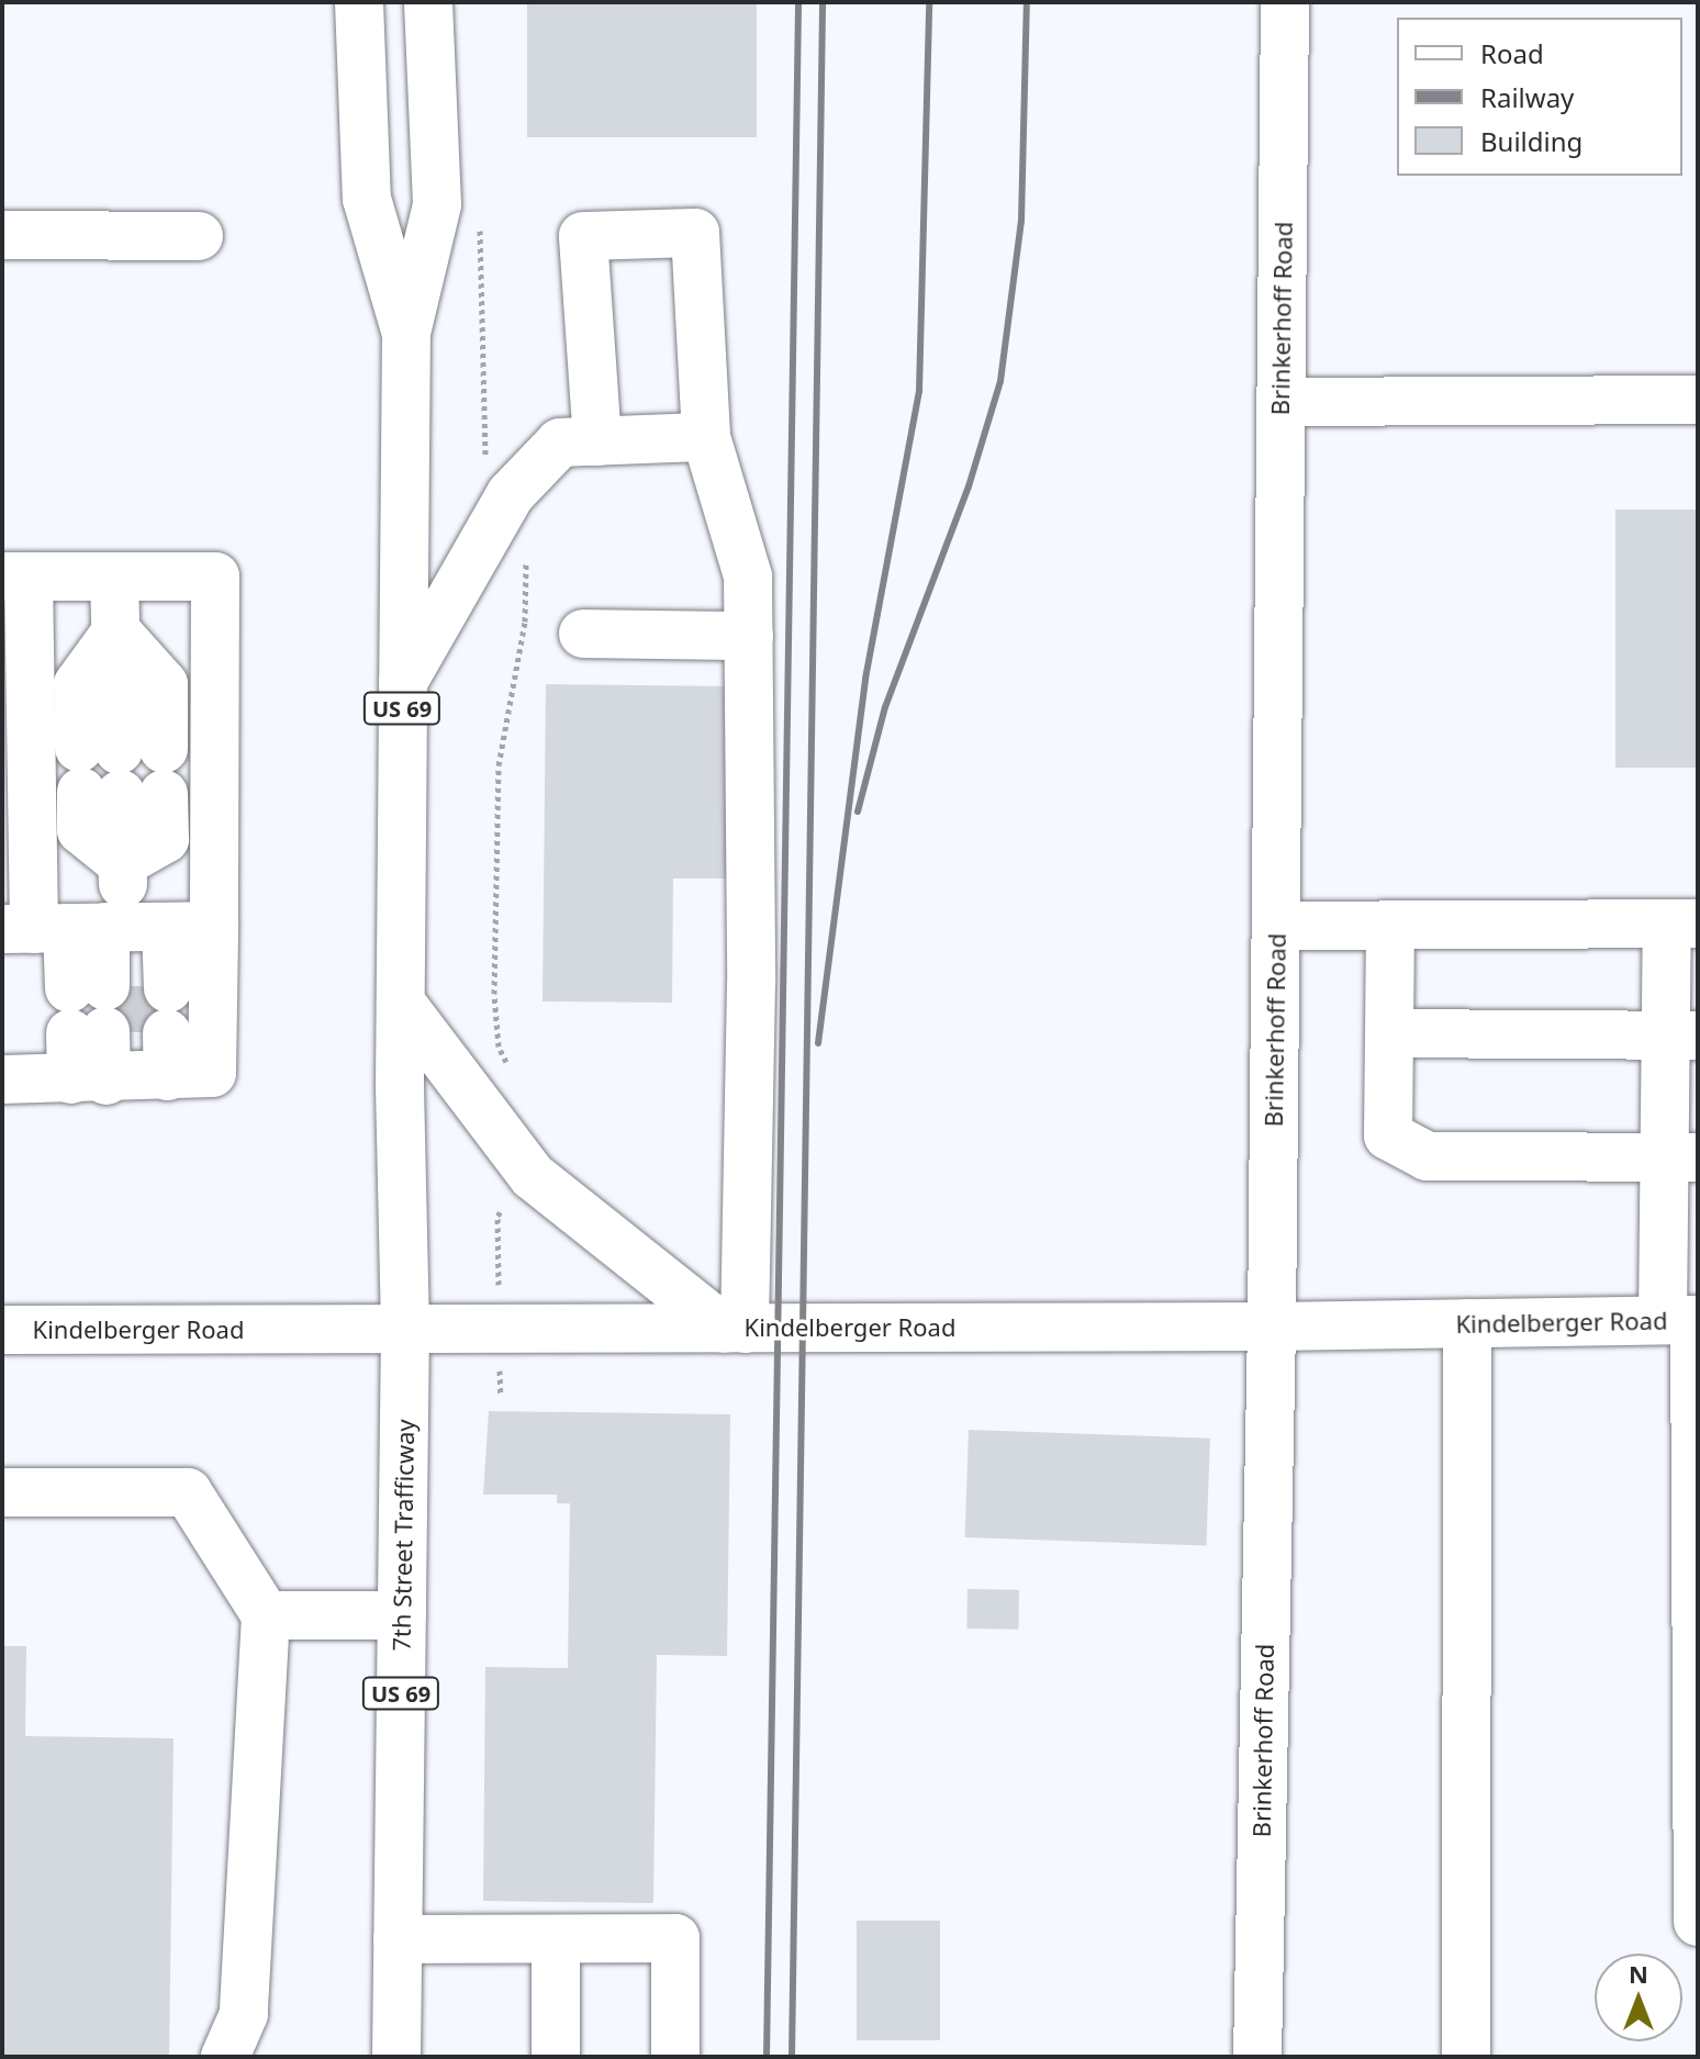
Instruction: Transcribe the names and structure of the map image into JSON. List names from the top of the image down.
{
  "streets": {
    "street": [
      "Brinkerhoff Road",
      "US 69",
      "Kindelberger Road",
      "7th Street Trafficway"
    ]
  },
  "crossings": [
    ["Brinkerhoff Road", "Kindelberger Road"],
    ["US 69", "Kindelberger Road"],
    ["US 69", "7th Street Trafficway"],
    ["Kindelberger Road", "7th Street Trafficway"]
  ],
  "legend": ["Road", "Railway", "Building"],
  "north": "top"
}
